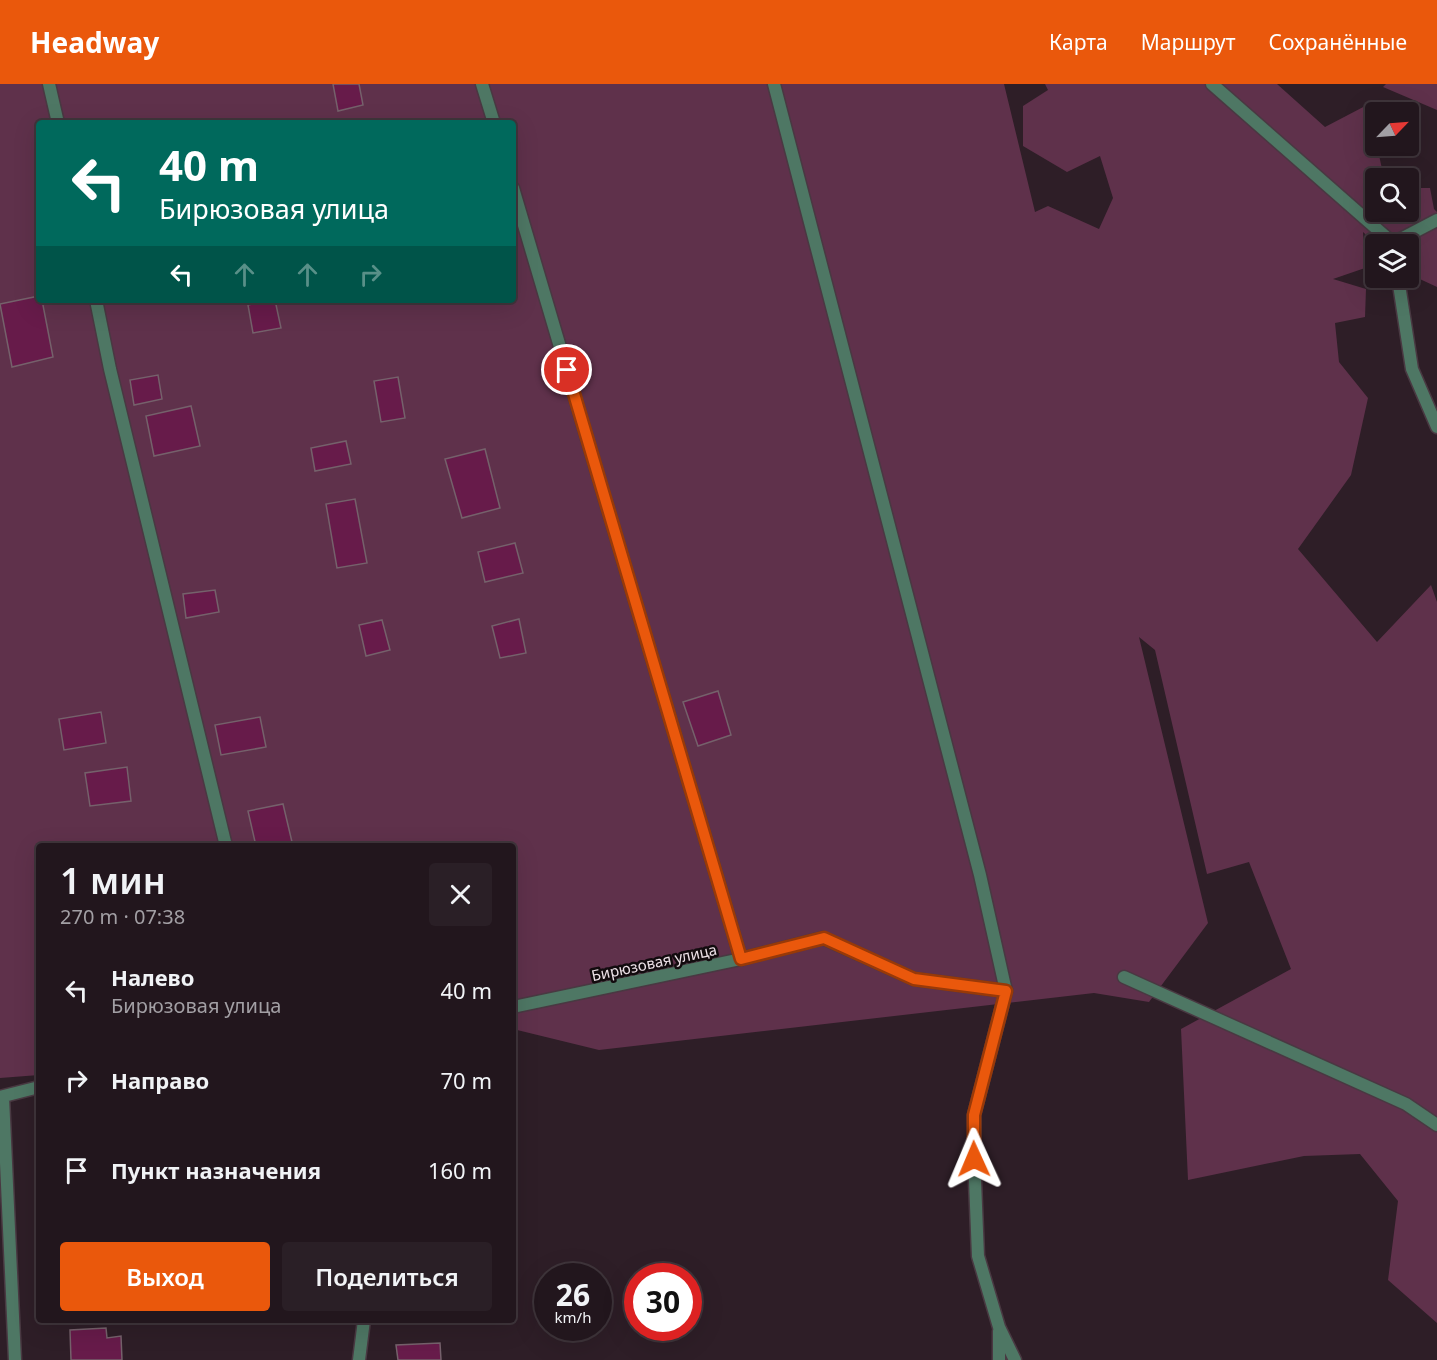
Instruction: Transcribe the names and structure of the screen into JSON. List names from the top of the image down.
{
  "streets": {
    "street": ["Бирюзовая улица"]
  },
  "north": "top right",
  "page": {
    "header": "Headway",
    "nav": ["Карта", "Маршрут", "Сохранённые"],
    "turn": ["40 m", "Бирюзовая улица"],
    "heading": ["1 мин", "270 m · 07:38"],
    "list": [
      {
        "name": "Налево",
        "note": "Бирюзовая улица",
        "value": "40 m"
      },
      {
        "name": "Направо",
        "value": "70 m"
      },
      {
        "name": "Пункт назначения",
        "value": "160 m"
      }
    ],
    "buttons": ["Выход", "Поделиться"],
    "speed": "26 km/h",
    "limit": "30"
  }
}
